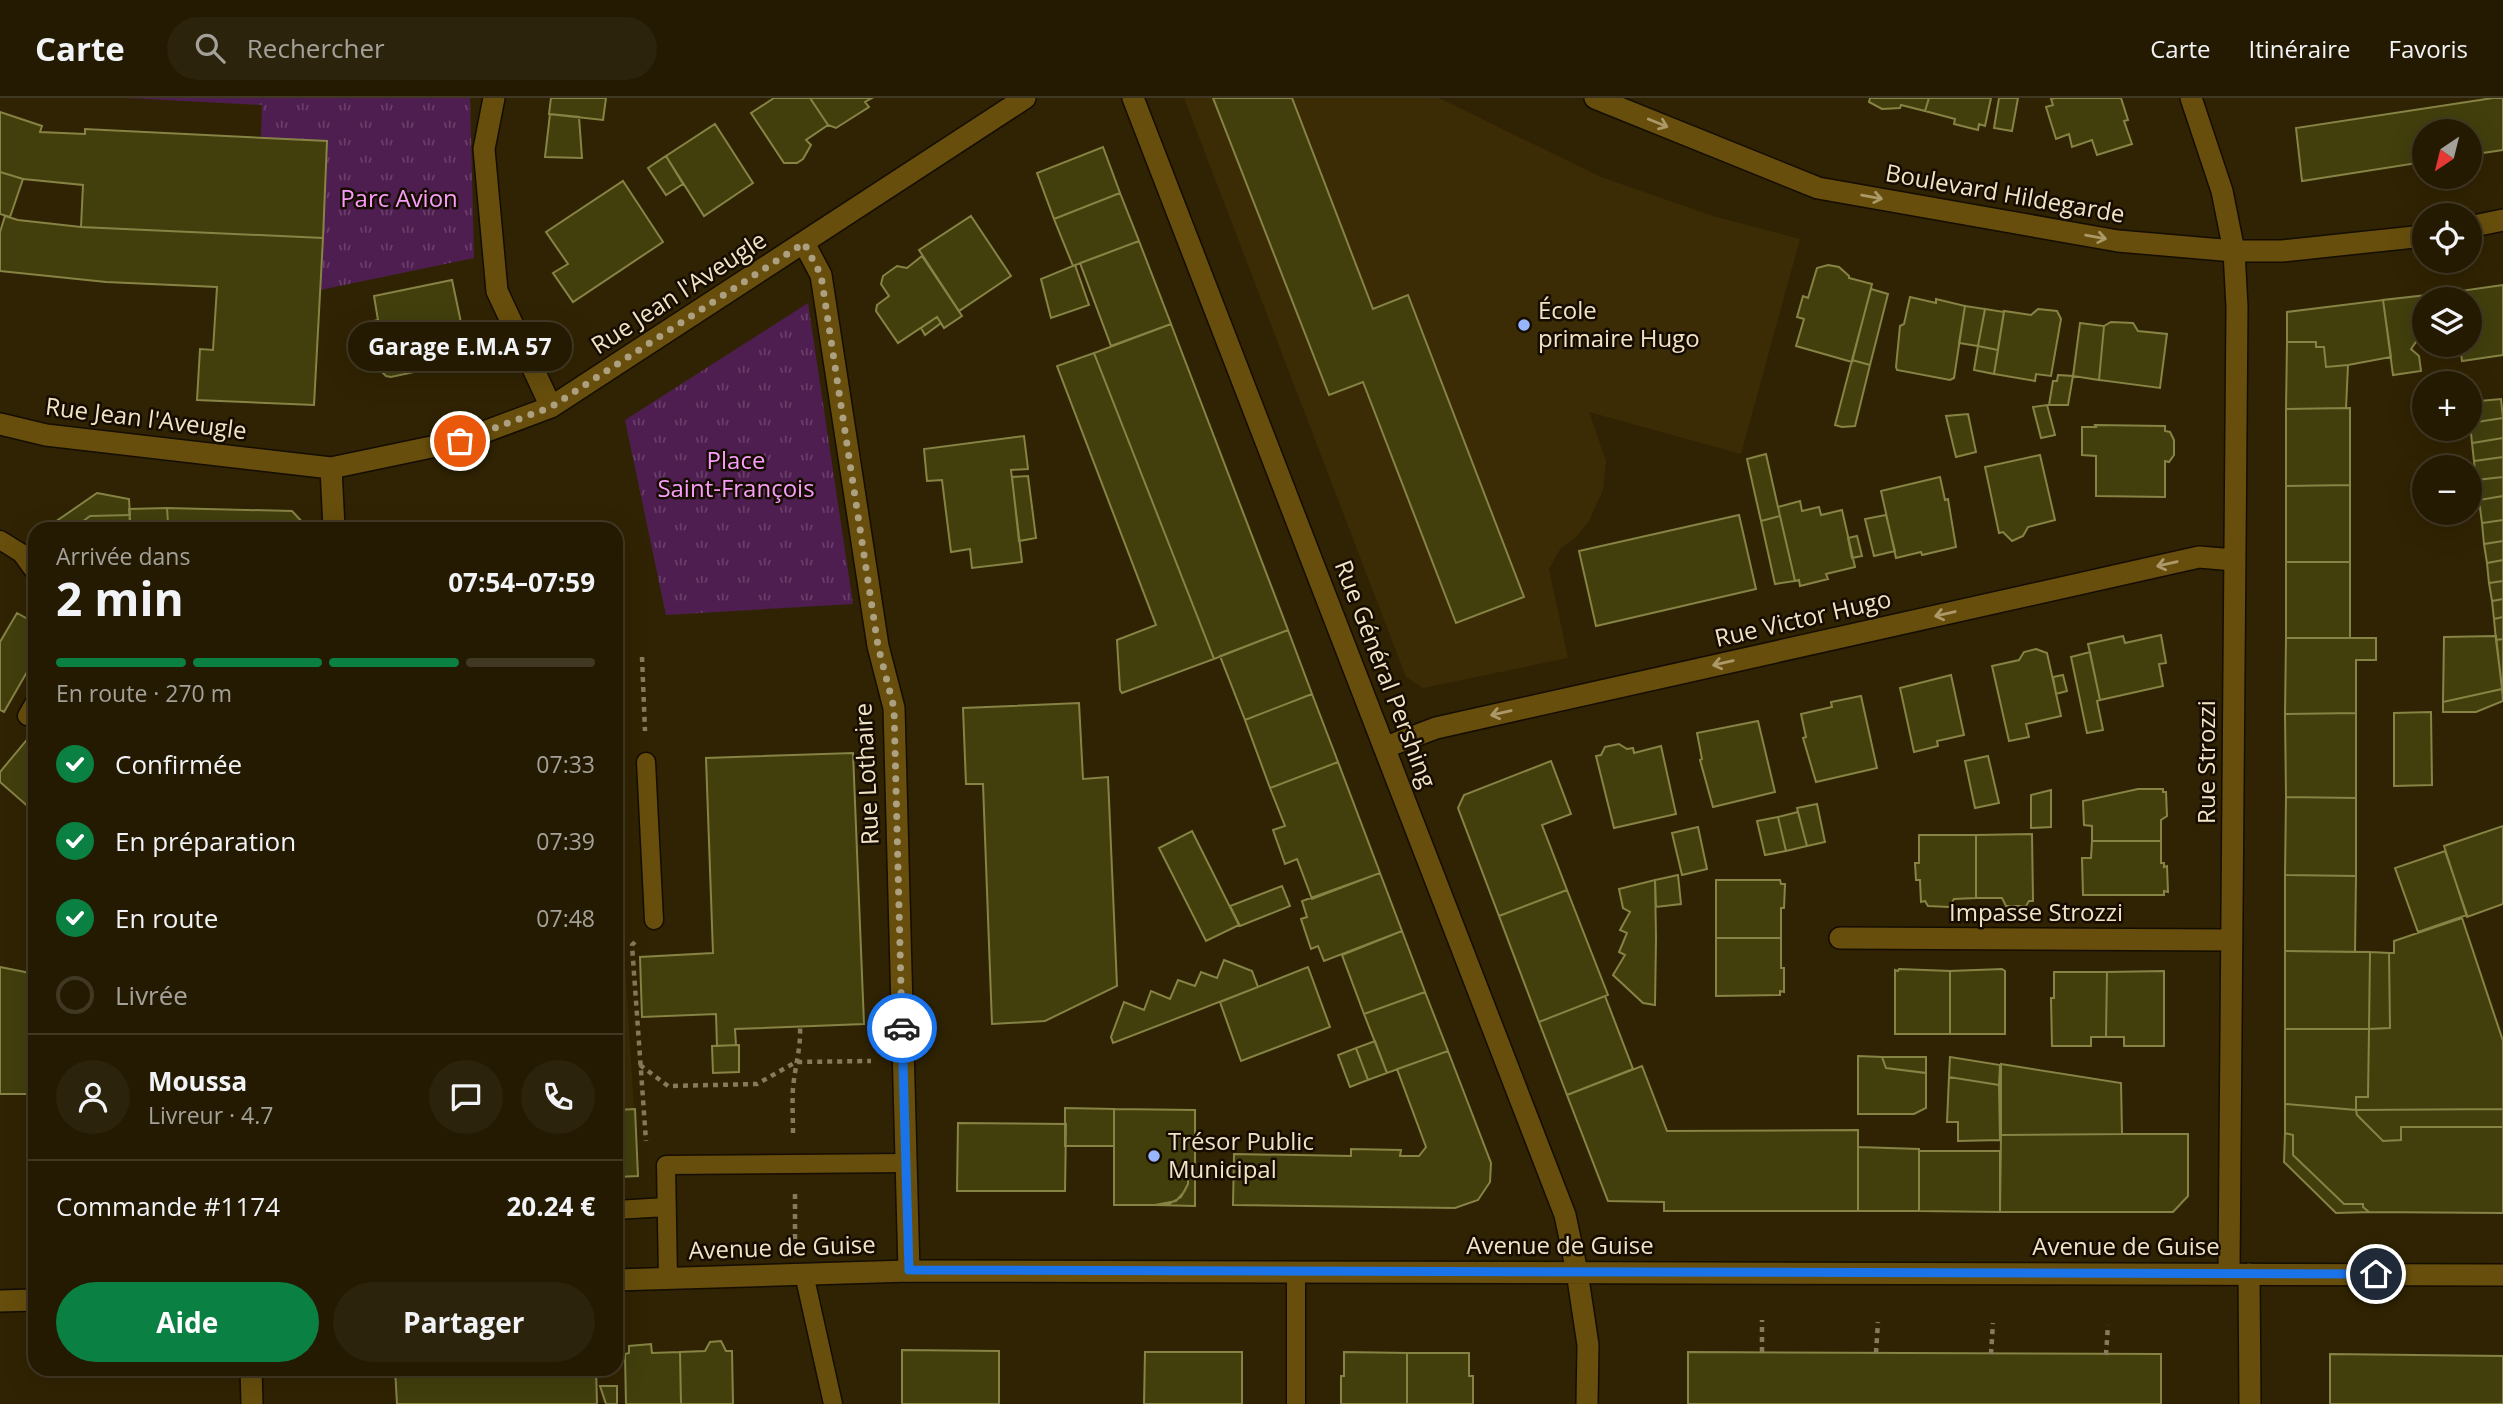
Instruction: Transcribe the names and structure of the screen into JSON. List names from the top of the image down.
{
  "streets": {
    "street": [
      "Boulevard Hildegarde",
      "Rue Jean l'Aveugle",
      "Rue Victor Hugo",
      "Rue Général Pershing",
      "Rue Strozzi",
      "Rue Lothaire",
      "Impasse Strozzi",
      "Avenue de Guise"
    ]
  },
  "crossings": [
    ["Boulevard Hildegarde", "Rue Strozzi"],
    ["Rue Jean l'Aveugle", "Rue Lothaire"],
    ["Rue Victor Hugo", "Rue Général Pershing"],
    ["Rue Victor Hugo", "Rue Strozzi"],
    ["Rue Général Pershing", "Avenue de Guise"],
    ["Rue Strozzi", "Impasse Strozzi"],
    ["Rue Strozzi", "Avenue de Guise"],
    ["Rue Lothaire", "Avenue de Guise"]
  ],
  "one_way": ["Boulevard Hildegarde", "Rue Victor Hugo"],
  "parks": ["Parc Avion", "Place Saint-François"],
  "places": ["École primaire Hugo", "Garage E.M.A 57", "Trésor Public Municipal"],
  "north": "bottom left",
  "page": {
    "header": "Carte",
    "search": "Rechercher",
    "nav": ["Carte", "Itinéraire", "Favoris"],
    "map_buttons": ["+", "−"],
    "bubble": "Garage E.M.A 57",
    "heading": ["2 min", "Arrivée dans", "07:54–07:59"],
    "panel": [
      "Moussa",
      "Livreur · 4.7",
      "Commande #1174",
      "20.24 €"
    ],
    "bar": "En route · 270 m",
    "list": [
      ["Confirmée", "07:33"],
      ["En préparation", "07:39"],
      ["En route", "07:48"],
      "Livrée"
    ],
    "buttons": ["Aide", "Partager"]
  }
}
